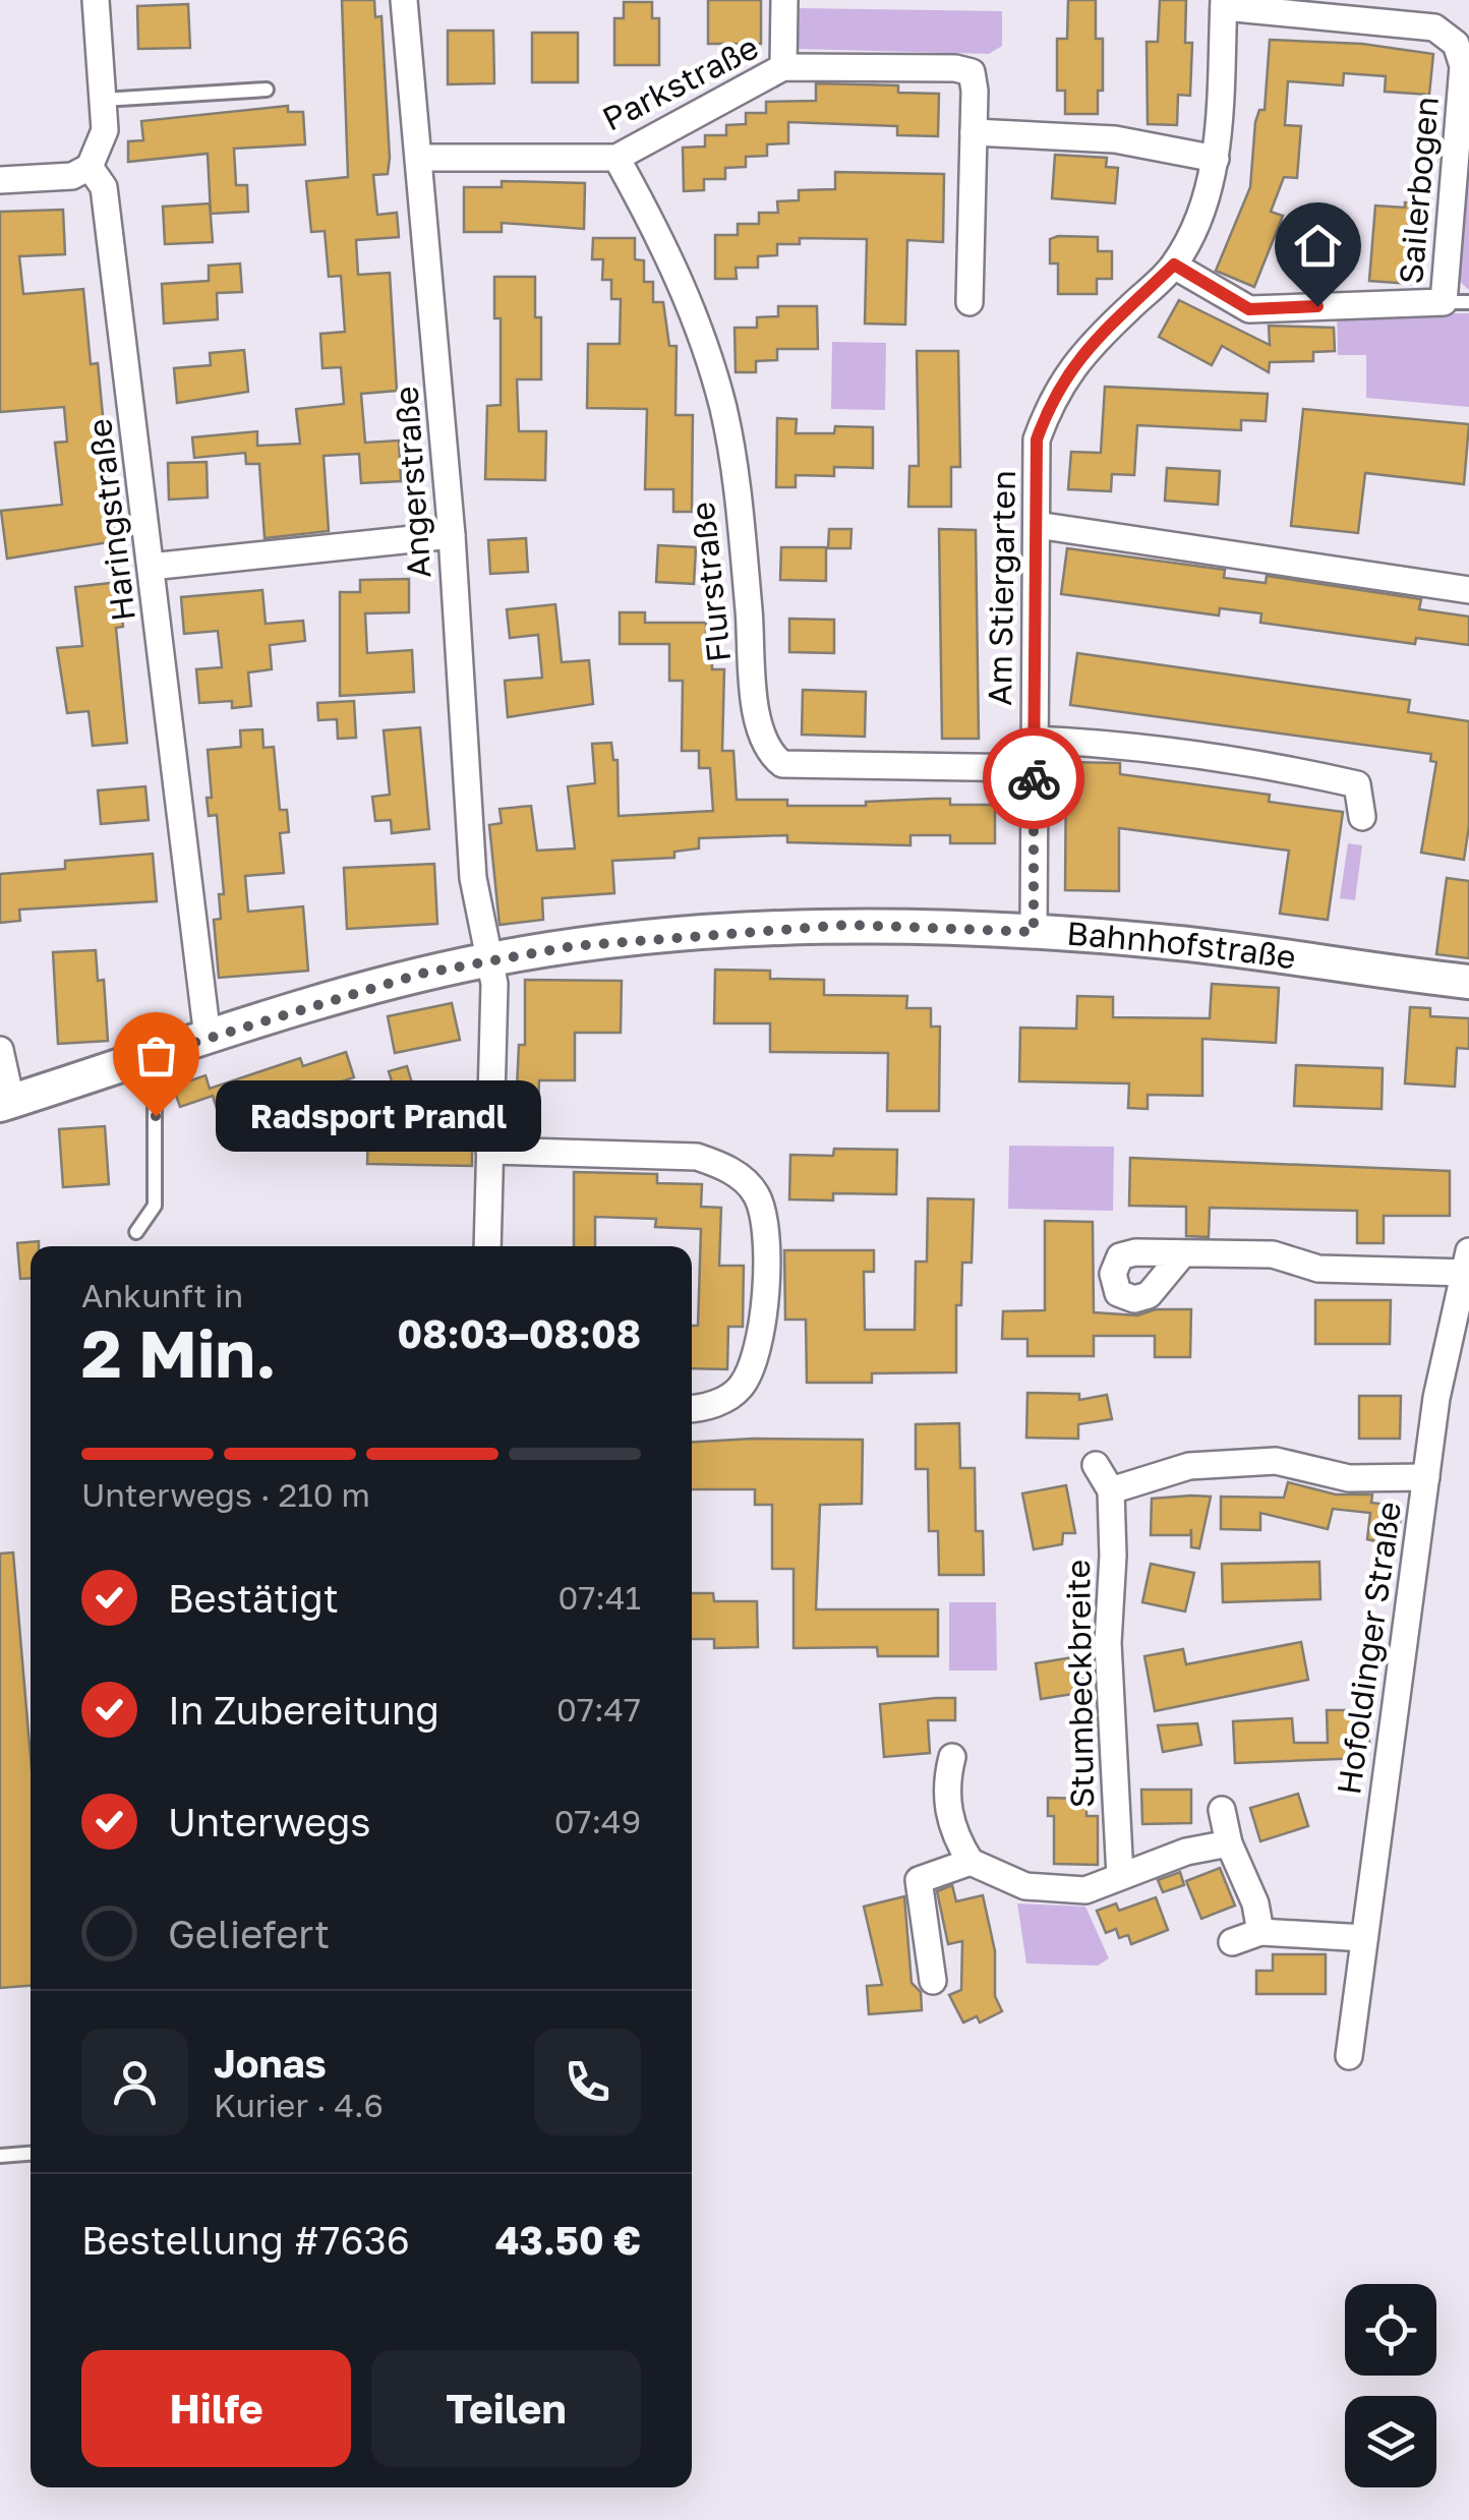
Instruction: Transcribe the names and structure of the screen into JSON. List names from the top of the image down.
{
  "streets": {
    "street": [
      "Parkstraße",
      "Sailerbogen",
      "Angerstraße",
      "Haringstraße",
      "Flurstraße",
      "Am Stiergarten",
      "Bahnhofstraße",
      "Hofoldinger Straße",
      "Stumbeckbreite"
    ]
  },
  "crossings": [
    ["Parkstraße", "Angerstraße"],
    ["Parkstraße", "Flurstraße"],
    ["Sailerbogen", "Am Stiergarten"],
    ["Angerstraße", "Bahnhofstraße"],
    ["Haringstraße", "Bahnhofstraße"],
    ["Flurstraße", "Am Stiergarten"],
    ["Am Stiergarten", "Bahnhofstraße"]
  ],
  "places": ["Radsport Prandl"],
  "page": {
    "bubble": "Radsport Prandl",
    "heading": ["2 Min.", "Ankunft in", "08:03–08:08"],
    "panel": [
      "Jonas",
      "Kurier · 4.6",
      "Bestellung #7636",
      "43.50 €"
    ],
    "bar": "Unterwegs · 210 m",
    "list": [
      ["Bestätigt", "07:41"],
      ["In Zubereitung", "07:47"],
      ["Unterwegs", "07:49"],
      "Geliefert"
    ],
    "buttons": ["Hilfe", "Teilen"]
  }
}
